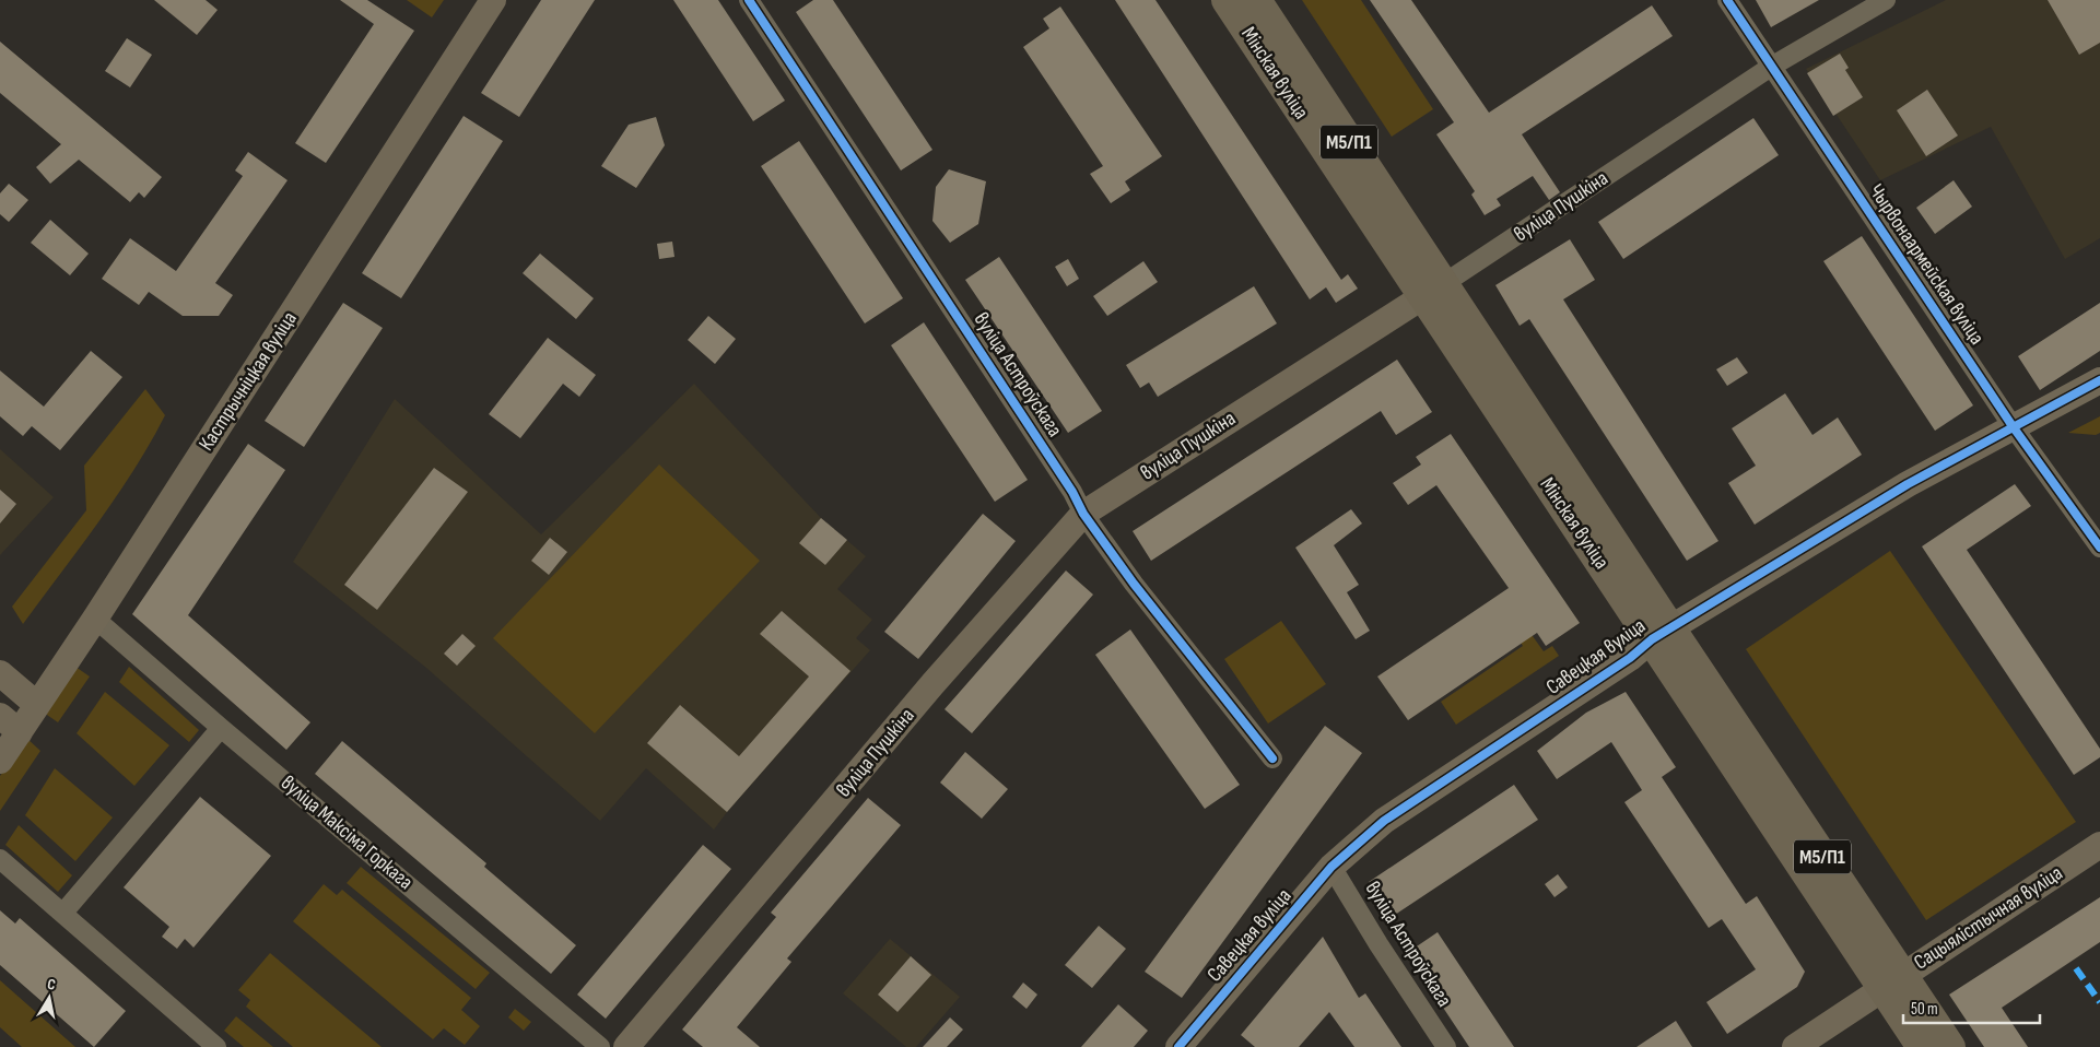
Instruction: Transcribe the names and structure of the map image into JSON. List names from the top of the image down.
{
  "streets": {
    "main road": [
      "Мінская вуліца",
      "М5/П1",
      "вуліца Пушкіна",
      "Кастрычніцкая вуліца",
      "Савецкая вуліца",
      "Сацыялістычная вуліца"
    ],
    "street": ["Чырвонаармейская вуліца", "вуліца Астроўскага", "вуліца Максіма Горкага"]
  },
  "crossings": [
    ["Мінская вуліца", "вуліца Пушкіна"],
    ["Мінская вуліца", "Савецкая вуліца"],
    ["Мінская вуліца", "Сацыялістычная вуліца"],
    ["вуліца Пушкіна", "Чырвонаармейская вуліца"],
    ["вуліца Пушкіна", "вуліца Астроўскага"],
    ["Чырвонаармейская вуліца", "Савецкая вуліца"],
    ["вуліца Астроўскага", "Савецкая вуліца"],
    ["Кастрычніцкая вуліца", "вуліца Максіма Горкага"]
  ],
  "scale_bar": "50 m",
  "north": "top"
}
